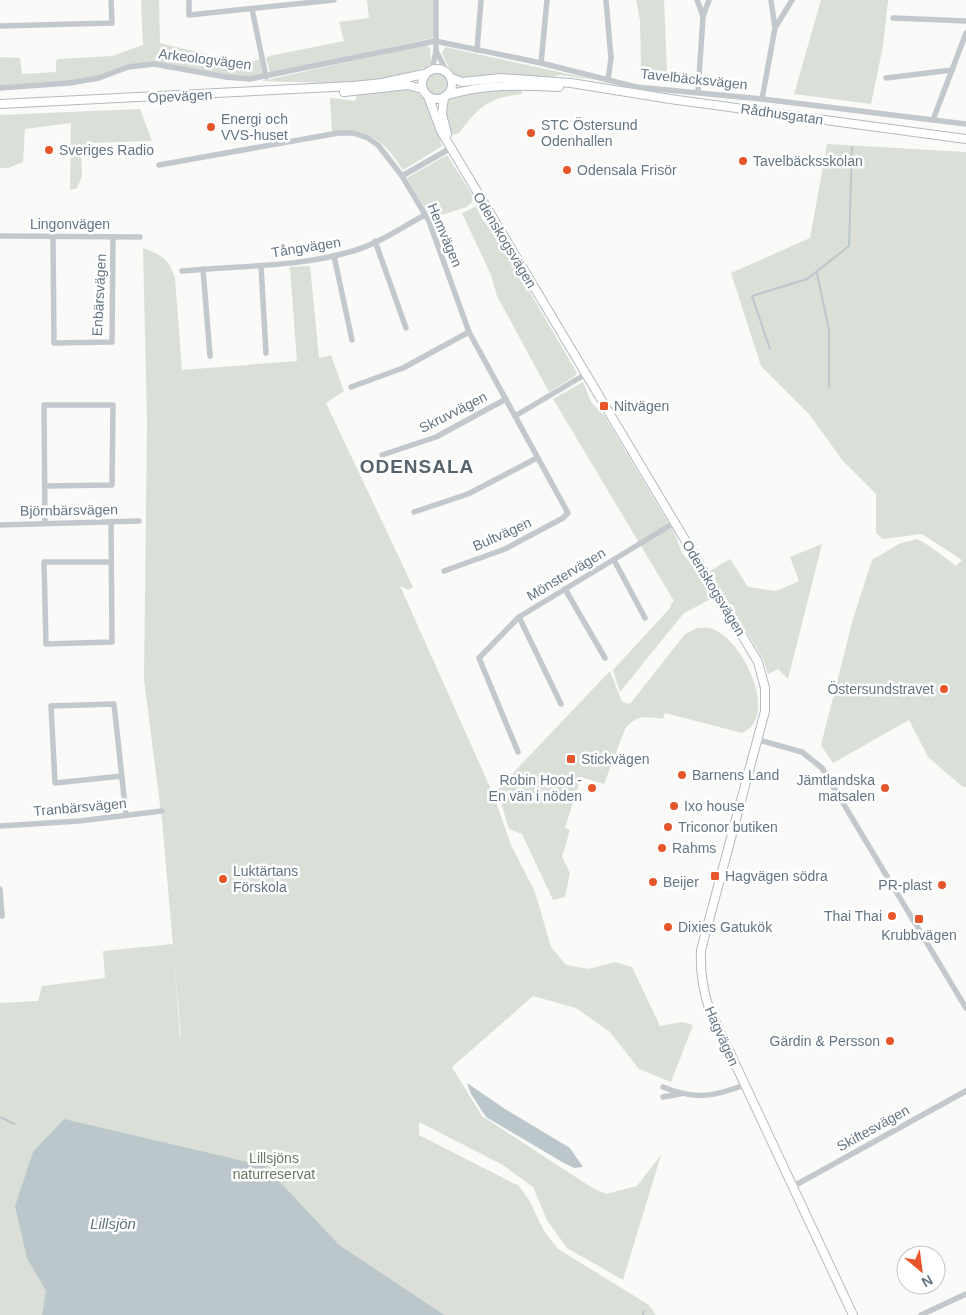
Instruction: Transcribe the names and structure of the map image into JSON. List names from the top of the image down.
{
  "streets": {
    "street": [
      "Arkeologvägen",
      "Tavelbäcksvägen",
      "Opevägen",
      "Rådhusgatan",
      "Lingonvägen",
      "Hemvägen",
      "Odenskogsvägen",
      "Tångvägen",
      "Enbärsvägen",
      "Skruvvägen",
      "Björnbärsvägen",
      "Bultvägen",
      "Mönstervägen",
      "Tranbärsvägen",
      "Hagvägen",
      "Skiftesvägen"
    ]
  },
  "crossings": [
    ["Arkeologvägen", "Tavelbäcksvägen"],
    ["Opevägen", "Rådhusgatan"],
    ["Opevägen", "Odenskogsvägen"],
    ["Rådhusgatan", "Odenskogsvägen"],
    ["Lingonvägen", "Enbärsvägen"],
    ["Hemvägen", "Tångvägen"],
    ["Hemvägen", "Skruvvägen"],
    ["Hemvägen", "Bultvägen"],
    ["Odenskogsvägen", "Mönstervägen"],
    ["Odenskogsvägen", "Hagvägen"],
    ["Hagvägen", "Skiftesvägen"]
  ],
  "districts": ["ODENSALA"],
  "water": ["Lillsjön"],
  "parks": ["Lillsjöns naturreservat"],
  "places": {
    "other": [
      "Energi och VVS-huset",
      "STC Östersund Odenhallen",
      "Sveriges Radio",
      "Tavelbäcksskolan",
      "Odensala Frisör",
      "Östersundstravet",
      "Barnens Land",
      "Robin Hood - En vän i nöden",
      "Jämtlandska matsalen",
      "Ixo house",
      "Triconor butiken",
      "Rahms",
      "Luktärtans Förskola",
      "Beijer",
      "PR-plast",
      "Thai Thai",
      "Dixies Gatukök",
      "Gärdin & Persson"
    ],
    "transit": [
      "Nitvägen",
      "Stickvägen",
      "Hagvägen södra",
      "Krubbvägen"
    ]
  },
  "north": "bottom right"
}
